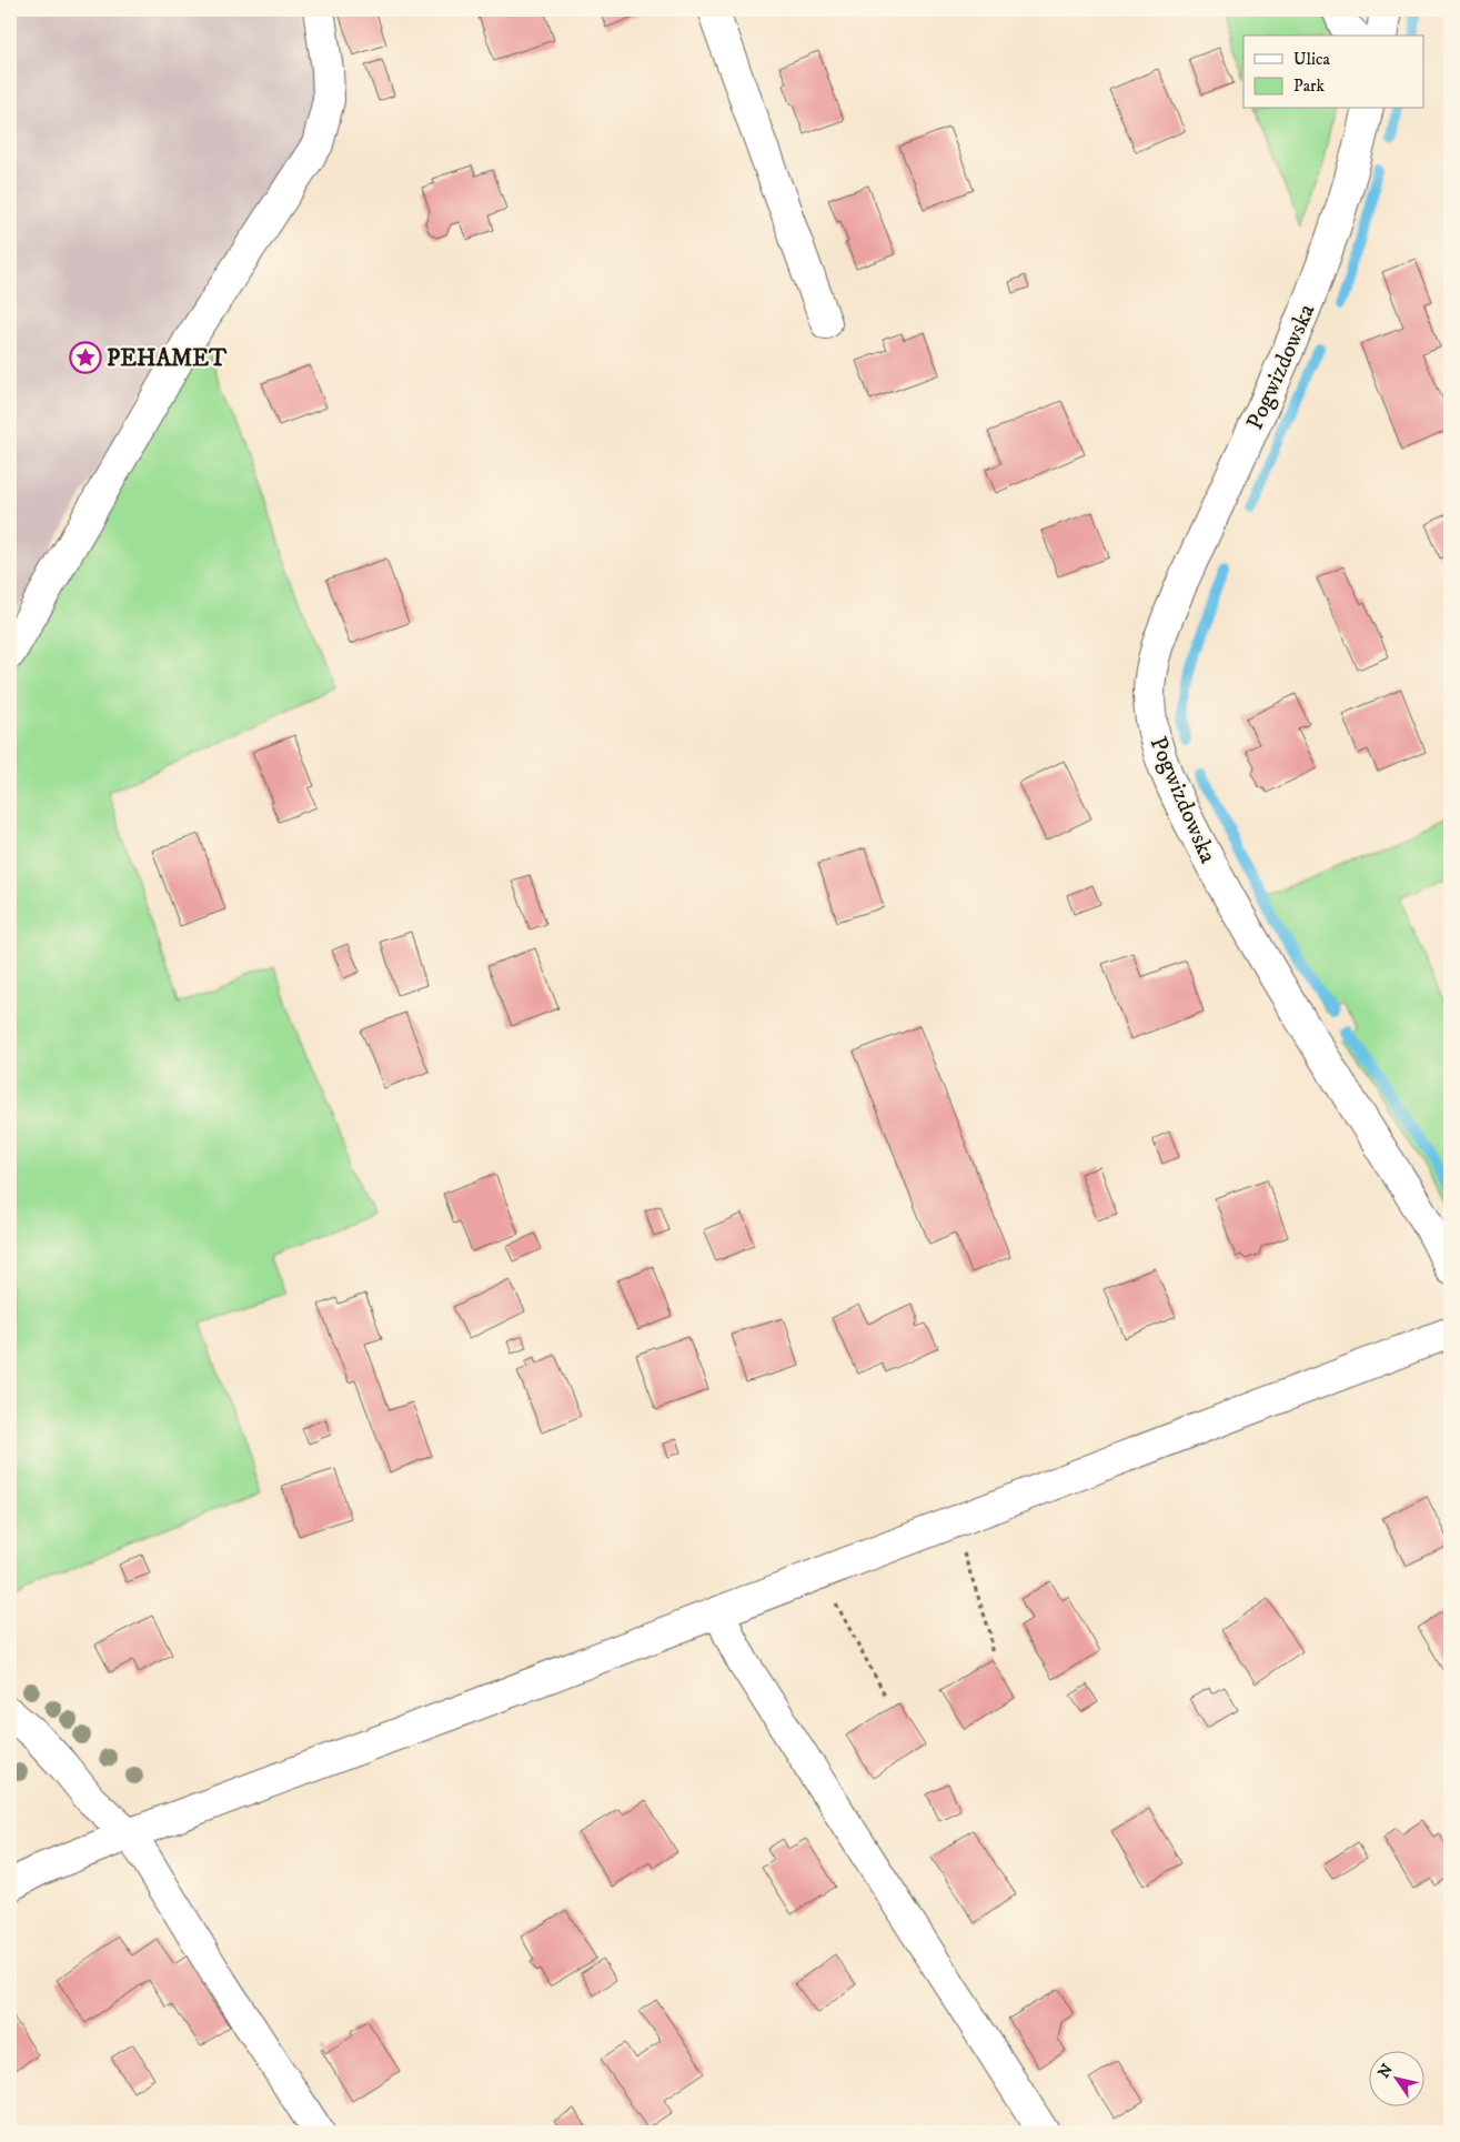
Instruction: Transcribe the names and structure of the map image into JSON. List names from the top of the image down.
{
  "streets": {
    "street": ["Pogwizdowska"]
  },
  "places": {
    "place": ["PEHAMET"]
  },
  "legend": ["Ulica", "Park"],
  "north": "top left"
}
